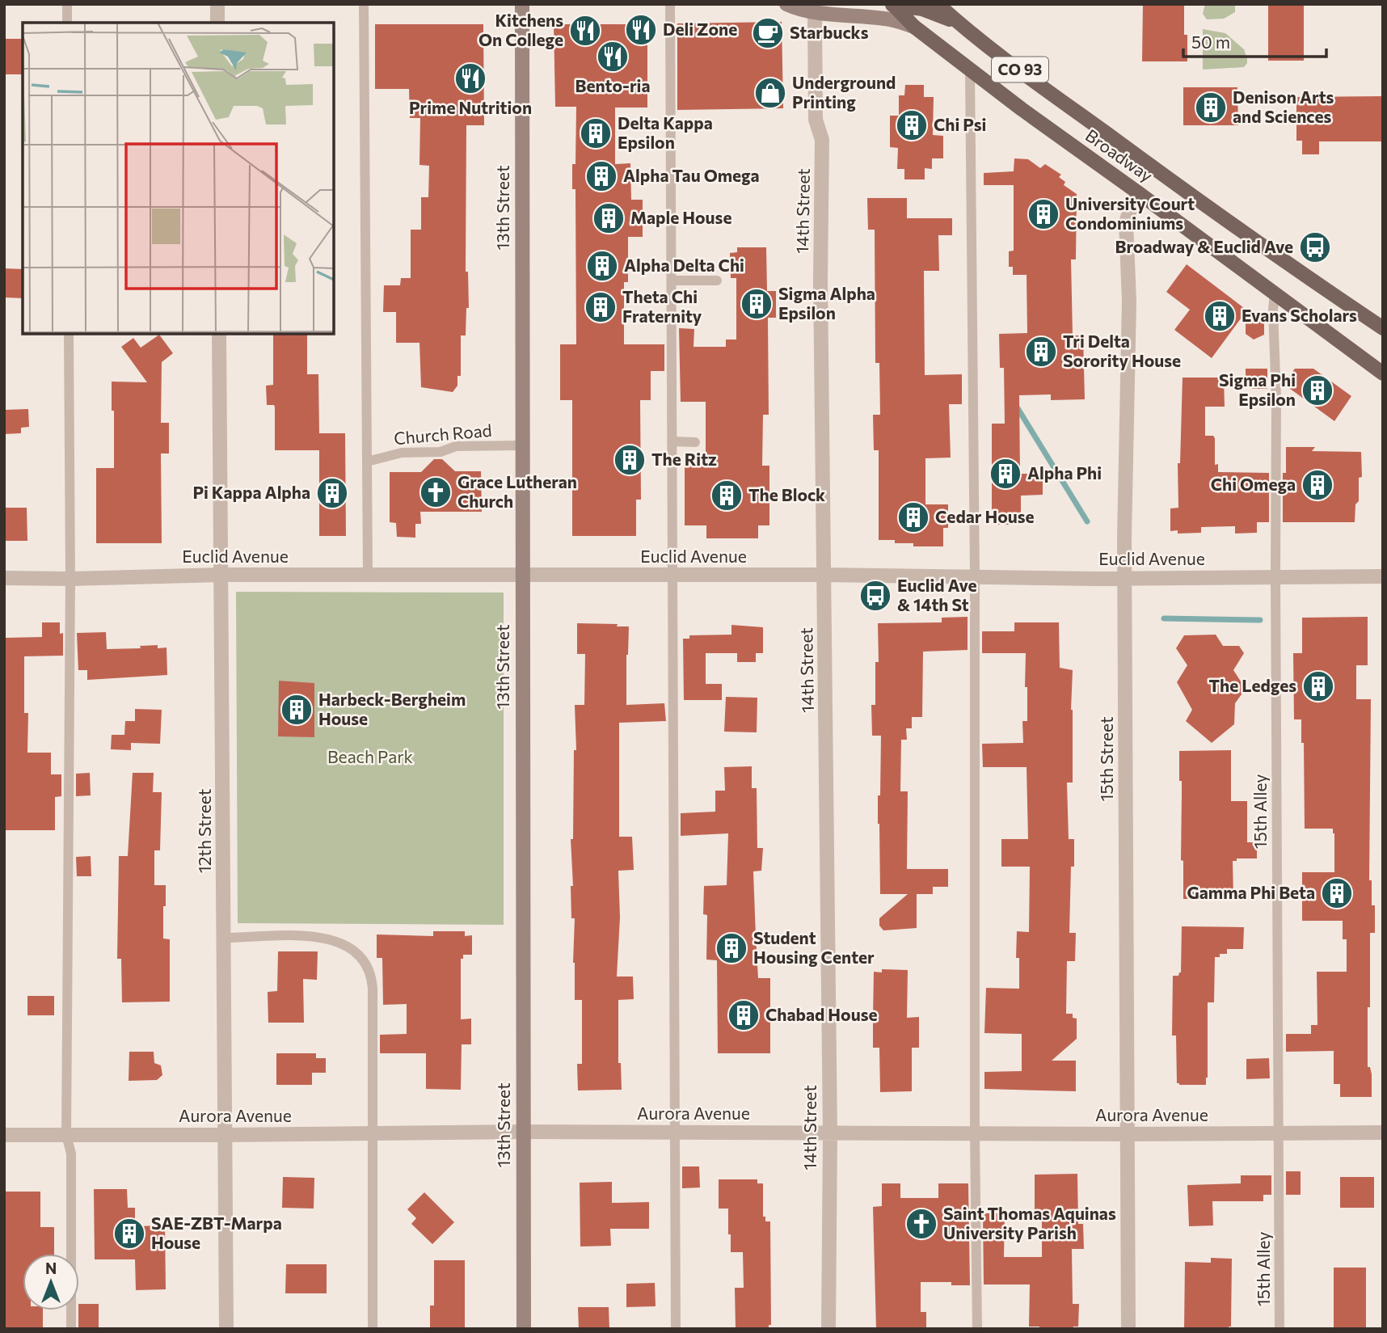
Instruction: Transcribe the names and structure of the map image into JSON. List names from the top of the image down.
{
  "streets": {
    "main road": ["CO 93", "Broadway"],
    "street": [
      "13th Street",
      "14th Street",
      "Euclid Avenue",
      "15th Street",
      "12th Street",
      "Aurora Avenue"
    ],
    "lane": ["Church Road", "15th Alley"]
  },
  "crossings": [
    ["Broadway", "15th Street"],
    ["Broadway", "15th Alley"],
    ["13th Street", "Church Road"],
    ["13th Street", "Euclid Avenue"],
    ["13th Street", "Aurora Avenue"],
    ["14th Street", "Euclid Avenue"],
    ["14th Street", "Aurora Avenue"],
    ["Euclid Avenue", "15th Street"],
    ["Euclid Avenue", "15th Alley"],
    ["Euclid Avenue", "12th Street"],
    ["15th Street", "Aurora Avenue"],
    ["15th Alley", "Aurora Avenue"],
    ["12th Street", "Aurora Avenue"]
  ],
  "parks": ["Beach Park"],
  "places": {
    "restaurant": [
      "Deli Zone",
      "Kitchens On College",
      "Bento-ria",
      "Prime Nutrition"
    ],
    "cafe": ["Starbucks"],
    "shop": ["Underground Printing"],
    "building": [
      "Denison Arts and Sciences",
      "Chi Psi",
      "Delta Kappa Epsilon",
      "Alpha Tau Omega",
      "University Court Condominiums",
      "Maple House",
      "Alpha Delta Chi",
      "Sigma Alpha Epsilon",
      "Theta Chi Fraternity",
      "Evans Scholars",
      "Tri Delta Sorority House",
      "Sigma Phi Epsilon",
      "The Ritz",
      "Alpha Phi",
      "Chi Omega",
      "Pi Kappa Alpha",
      "The Block",
      "Cedar House",
      "The Ledges",
      "Harbeck-Bergheim House",
      "Gamma Phi Beta",
      "Student Housing Center",
      "Chabad House",
      "SAE-ZBT-Marpa House"
    ],
    "bus stop": ["Broadway & Euclid Ave", "Euclid Ave & 14th St"],
    "church": ["Grace Lutheran Church", "Saint Thomas Aquinas University Parish"]
  },
  "scale_bar": "50 m",
  "north": "top"
}
